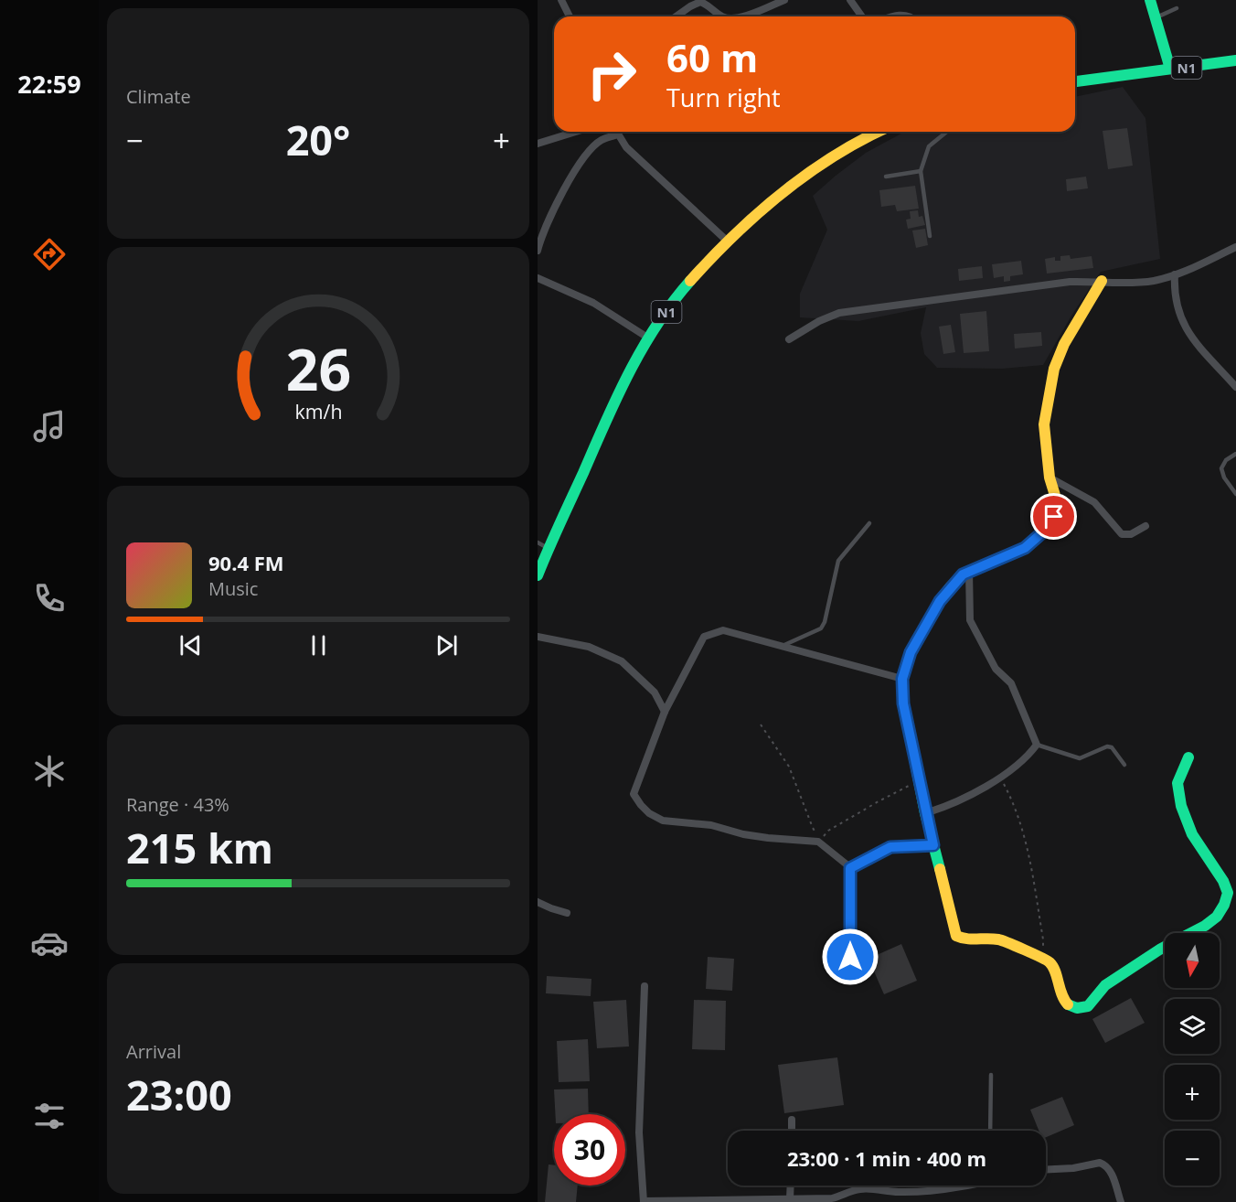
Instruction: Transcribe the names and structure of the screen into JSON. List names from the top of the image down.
{
  "streets": {
    "main road": ["N1"]
  },
  "north": "bottom",
  "page": {
    "tabs": "22:59",
    "tile": [
      "Climate",
      ["Range · 43%", "215 km"],
      ["Arrival", "23:00"]
    ],
    "turn": ["60 m", "Turn right"],
    "heat": ["−", "20°", "+"],
    "song": ["90.4 FM", "Music"],
    "map_buttons": ["+", "−"],
    "limit": "30",
    "trip": "23:00 · 1 min · 400 m",
    "gauge": ["26", "km/h"]
  }
}
